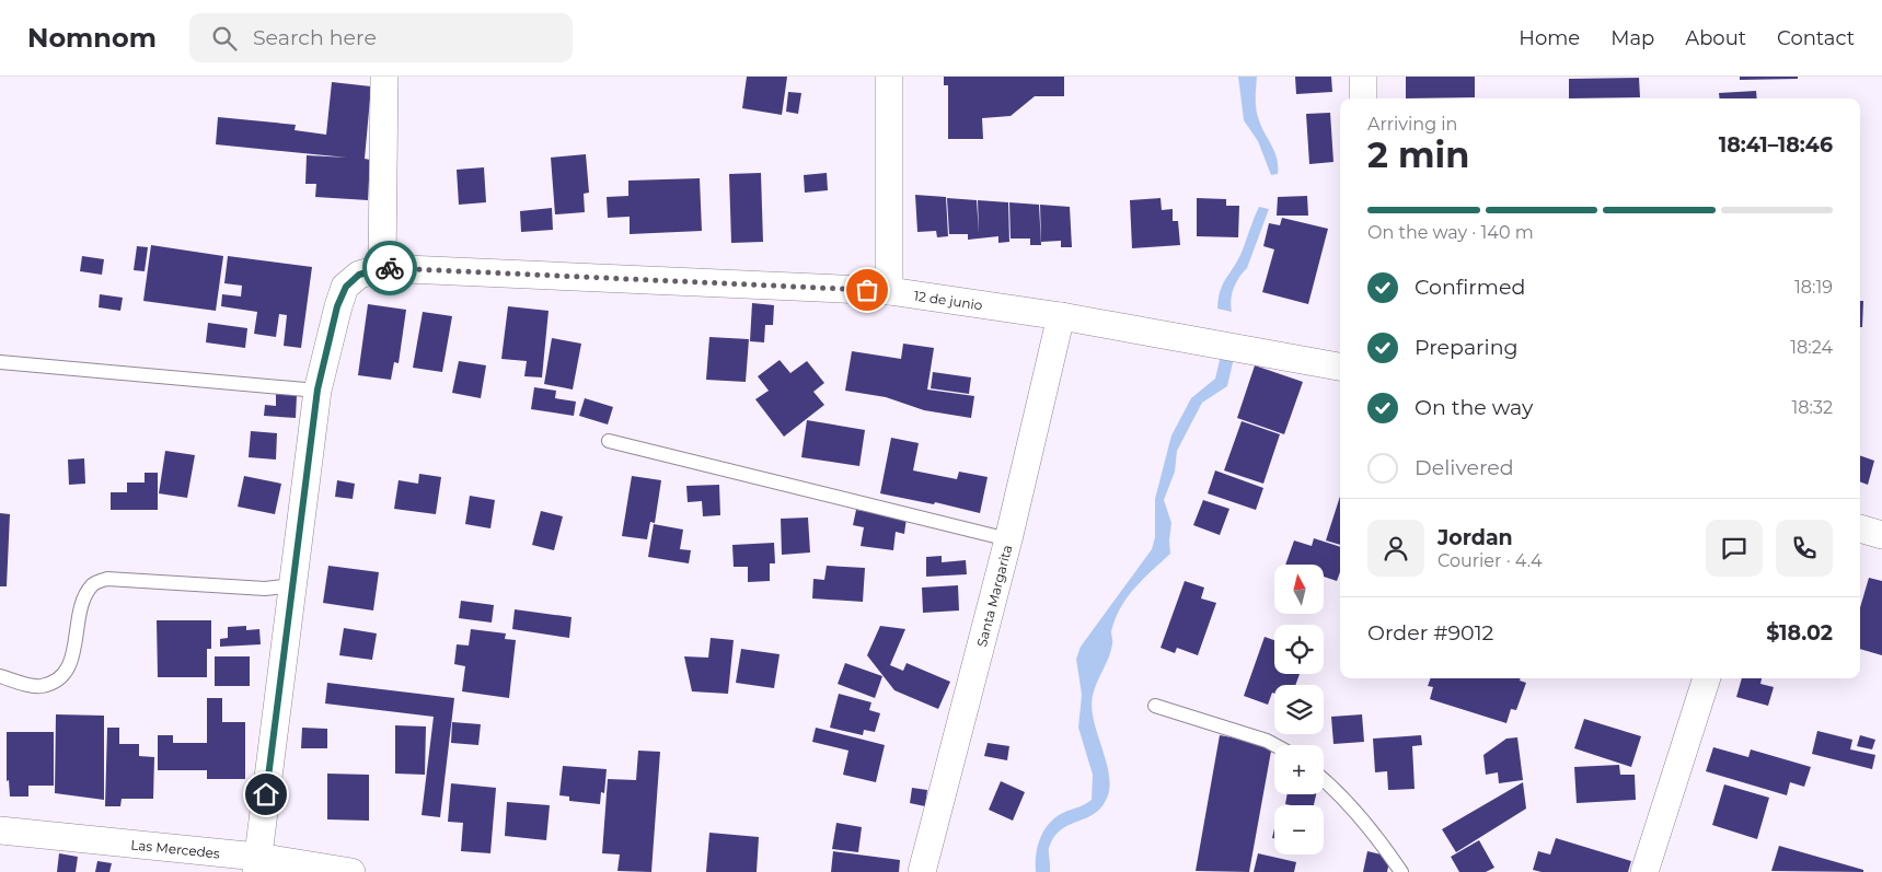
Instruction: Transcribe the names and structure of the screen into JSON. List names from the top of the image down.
{
  "streets": {
    "street": ["12 de junio", "Santa Margarita", "Las Mercedes"]
  },
  "crossings": [
    ["12 de junio", "Santa Margarita"],
    ["12 de junio", "Las Mercedes"]
  ],
  "north": "top",
  "page": {
    "header": "Nomnom",
    "search": "Search here",
    "nav": [
      "Home",
      "Map",
      "About",
      "Contact"
    ],
    "heading": ["2 min", "Arriving in", "18:41–18:46"],
    "panel": [
      "Jordan",
      "Courier · 4.4",
      "Order #9012",
      "$18.02"
    ],
    "bar": "On the way · 140 m",
    "list": [
      ["Confirmed", "18:19"],
      ["Preparing", "18:24"],
      ["On the way", "18:32"],
      "Delivered"
    ],
    "map_buttons": ["+", "−"]
  }
}
